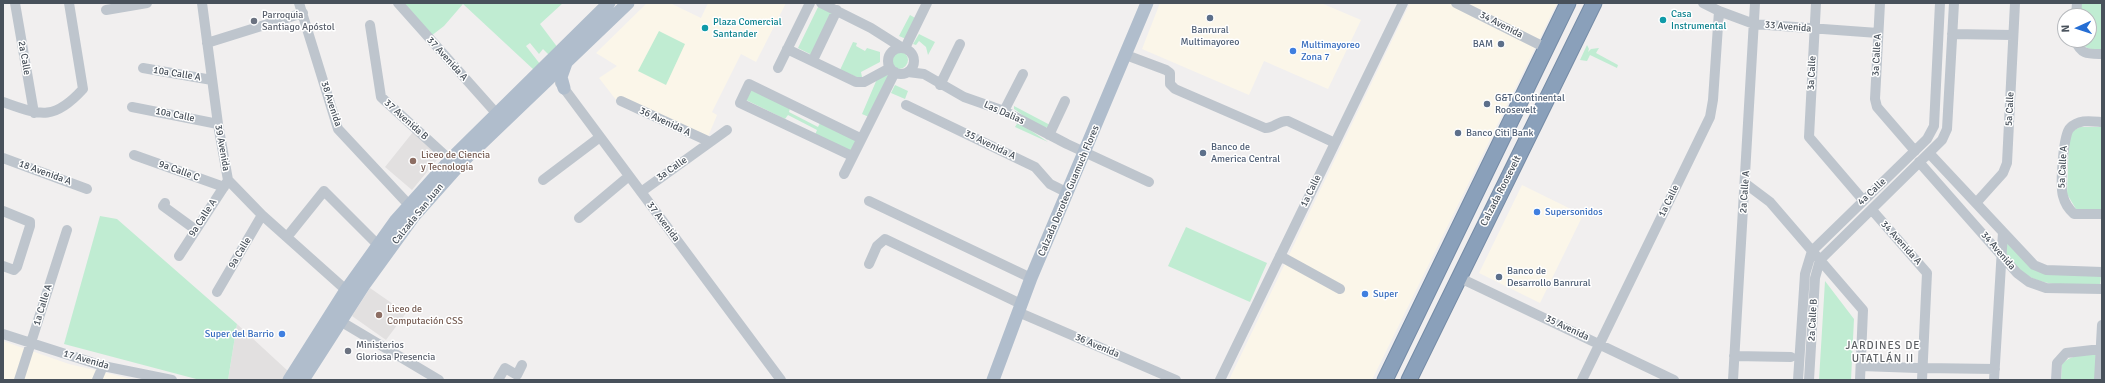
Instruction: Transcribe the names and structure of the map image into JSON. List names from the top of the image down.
{
  "streets": {
    "highway": ["Calzada Roosevelt"],
    "main road": ["Calzada Doroteo Guamuch Flores", "Calzada San Juan"],
    "street": [
      "34 Avenida",
      "33 Avenida",
      "3a Calle A",
      "2a Calle",
      "37 Avenida A",
      "3a Calle",
      "10a Calle A",
      "38 Avenida",
      "5a Calle",
      "Las Dalias",
      "10a Calle",
      "37 Avenida B",
      "36 Avenida A",
      "35 Avenida A",
      "39 Avenida",
      "5a Calle A",
      "9a Calle C",
      "18 Avenida A",
      "1a Calle",
      "2a Calle A",
      "4a Calle",
      "9a Calle A",
      "37 Avenida",
      "34 Avenida A",
      "9a Calle",
      "1a Calle A",
      "2a Calle B",
      "35 Avenida",
      "36 Avenida",
      "17 Avenida"
    ]
  },
  "crossings": [
    ["34 Avenida", "5a Calle"],
    ["34 Avenida", "Calzada Roosevelt"],
    ["34 Avenida", "4a Calle"],
    ["33 Avenida", "3a Calle A"],
    ["33 Avenida", "3a Calle"],
    ["33 Avenida", "1a Calle"],
    ["33 Avenida", "2a Calle A"],
    ["3a Calle A", "4a Calle"],
    ["37 Avenida A", "Calzada San Juan"],
    ["3a Calle", "36 Avenida A"],
    ["3a Calle", "4a Calle"],
    ["3a Calle", "37 Avenida"],
    ["10a Calle A", "39 Avenida"],
    ["38 Avenida", "Calzada San Juan"],
    ["Las Dalias", "Calzada Doroteo Guamuch Flores"],
    ["10a Calle", "39 Avenida"],
    ["37 Avenida B", "Calzada San Juan"],
    ["35 Avenida A", "Calzada Doroteo Guamuch Flores"],
    ["39 Avenida", "9a Calle C"],
    ["39 Avenida", "Calzada San Juan"],
    ["39 Avenida", "9a Calle A"],
    ["39 Avenida", "9a Calle"],
    ["9a Calle C", "9a Calle A"],
    ["Calzada Doroteo Guamuch Flores", "36 Avenida"],
    ["1a Calle", "35 Avenida"],
    ["Calzada Roosevelt", "35 Avenida"],
    ["4a Calle", "34 Avenida A"],
    ["4a Calle", "2a Calle B"],
    ["Calzada San Juan", "37 Avenida"],
    ["1a Calle A", "17 Avenida"]
  ],
  "districts": ["JARDINES DE UTATLÁN II"],
  "places": [
    "Banrural Multimayoreo",
    "Casa Instrumental",
    "Parroquia Santiago Apóstol",
    "Plaza Comercial Santander",
    "BAM",
    "Multimayoreo Zona 7",
    "G&T Continental Roosevelt",
    "Banco Citi Bank",
    "Banco de America Central",
    "Liceo de Ciencia y Tecnología",
    "Supersonidos",
    "Banco de Desarrollo Banrural",
    "Super",
    "Liceo de Computación CSS",
    "Super del Barrio",
    "Ministerios Gloriosa Presencia"
  ],
  "north": "left"
}
